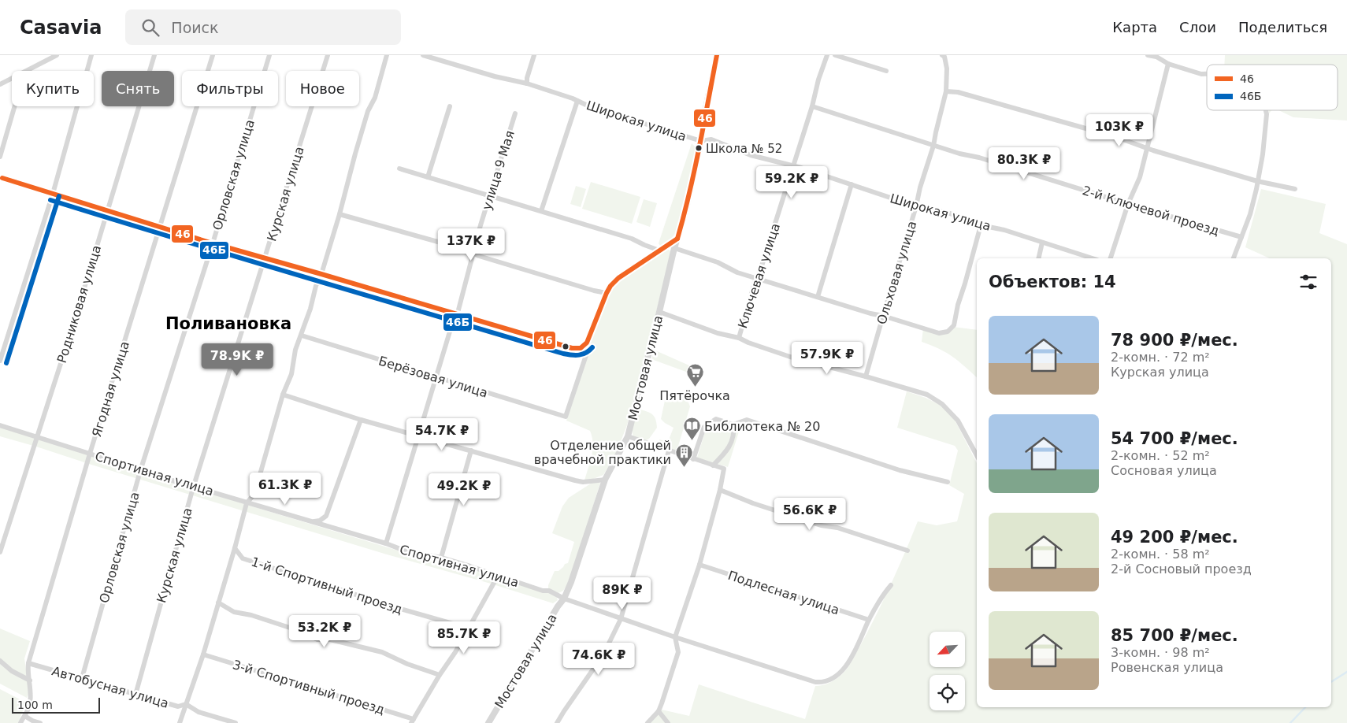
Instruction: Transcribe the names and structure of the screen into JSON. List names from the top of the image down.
{
  "streets": {
    "street": [
      "Широкая улица",
      "улица 9 Мая",
      "Орловская улица",
      "Курская улица",
      "2-й Ключевой проезд",
      "Ольховая улица",
      "Ключевая улица",
      "Родниковая улица",
      "Мостовая улица",
      "Берёзовая улица",
      "Ягодная улица",
      "Спортивная улица",
      "1-й Спортивный проезд",
      "Подлесная улица",
      "Автобусная улица",
      "3-й Спортивный проезд"
    ]
  },
  "crossings": [
    ["Широкая улица", "Ольховая улица"],
    ["Широкая улица", "Ключевая улица"],
    ["Широкая улица", "Мостовая улица"],
    ["улица 9 Мая", "Берёзовая улица"],
    ["улица 9 Мая", "Спортивная улица"],
    ["Орловская улица", "Спортивная улица"],
    ["Орловская улица", "Автобусная улица"],
    ["Курская улица", "Спортивная улица"],
    ["Курская улица", "Автобусная улица"],
    ["2-й Ключевой проезд", "Ольховая улица"],
    ["2-й Ключевой проезд", "Ключевая улица"],
    ["Родниковая улица", "Спортивная улица"],
    ["Мостовая улица", "Спортивная улица"],
    ["Ягодная улица", "Спортивная улица"],
    ["Ягодная улица", "Автобусная улица"],
    ["Спортивная улица", "Подлесная улица"]
  ],
  "districts": ["Поливановка"],
  "places": {
    "other": ["Школа № 52"],
    "supermarket": ["Пятёрочка"],
    "library": ["Библиотека № 20"],
    "building": ["Отделение общей врачебной практики"]
  },
  "lines": ["transit line 46", "transit line 46Б"],
  "legend": ["46", "46Б"],
  "scale_bar": "100 m",
  "north": "bottom left",
  "page": {
    "header": "Casavia",
    "search": "Поиск",
    "nav": ["Карта", "Слои", "Поделиться"],
    "chip": [
      "Купить",
      "Снять",
      "Фильтры",
      "Новое"
    ],
    "price": [
      "103K ₽",
      "80.3K ₽",
      "59.2K ₽",
      "137K ₽",
      "57.9K ₽",
      "78.9K ₽",
      "54.7K ₽",
      "61.3K ₽",
      "49.2K ₽",
      "56.6K ₽",
      "89K ₽",
      "53.2K ₽",
      "85.7K ₽",
      "74.6K ₽"
    ],
    "heading": "Объектов: 14",
    "list": [
      {
        "name": "78 900 ₽/мес.",
        "note": "2-комн. · 72 m² · Курская улица"
      },
      {
        "name": "54 700 ₽/мес.",
        "note": "2-комн. · 52 m² · Сосновая улица"
      },
      {
        "name": "49 200 ₽/мес.",
        "note": "2-комн. · 58 m² · 2-й Сосновый проезд"
      },
      {
        "name": "85 700 ₽/мес.",
        "note": "3-комн. · 98 m² · Ровенская улица"
      }
    ],
    "scale": "100 m"
  }
}
